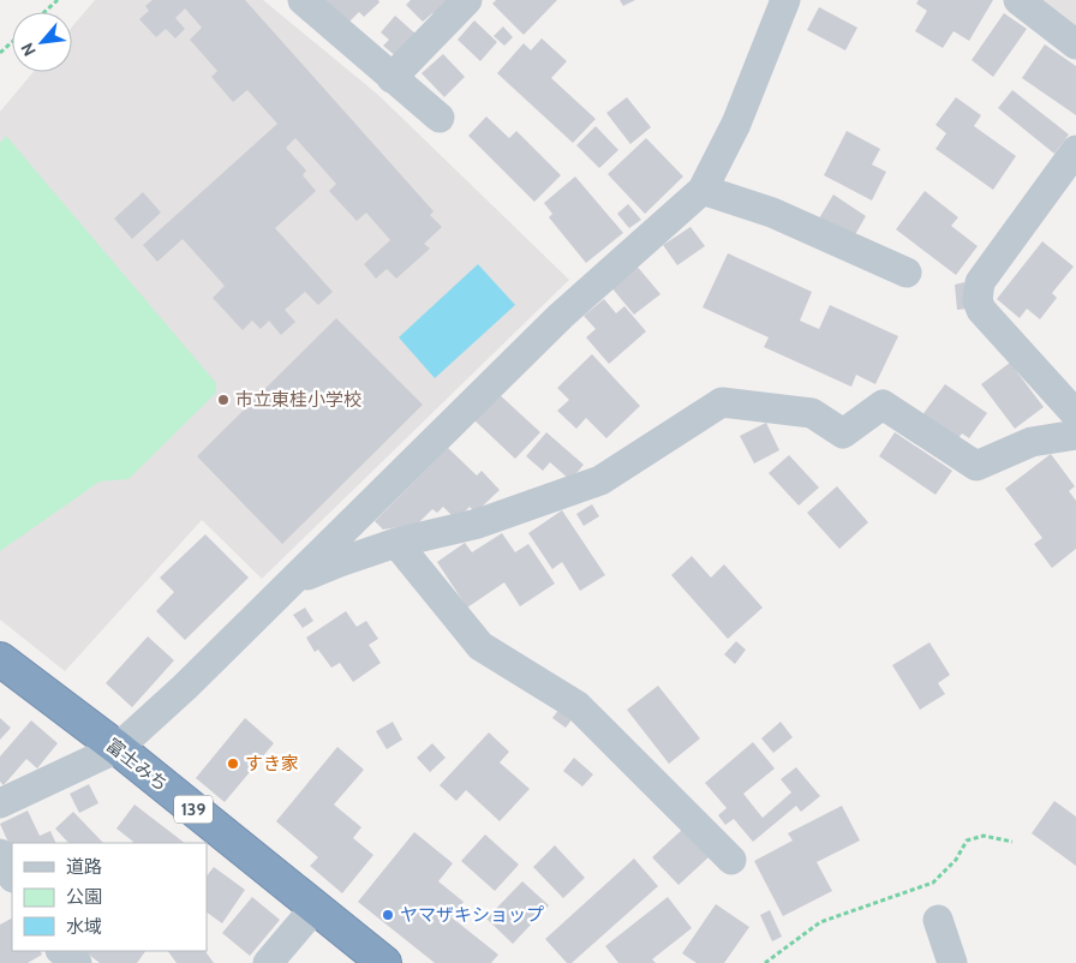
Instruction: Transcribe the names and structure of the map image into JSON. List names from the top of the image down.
{
  "streets": {
    "highway": ["富士みち", "139"]
  },
  "places": ["市立東桂小学校", "すき家", "ヤマザキショップ"],
  "legend": ["道路", "公園", "水域"],
  "north": "bottom left"
}
